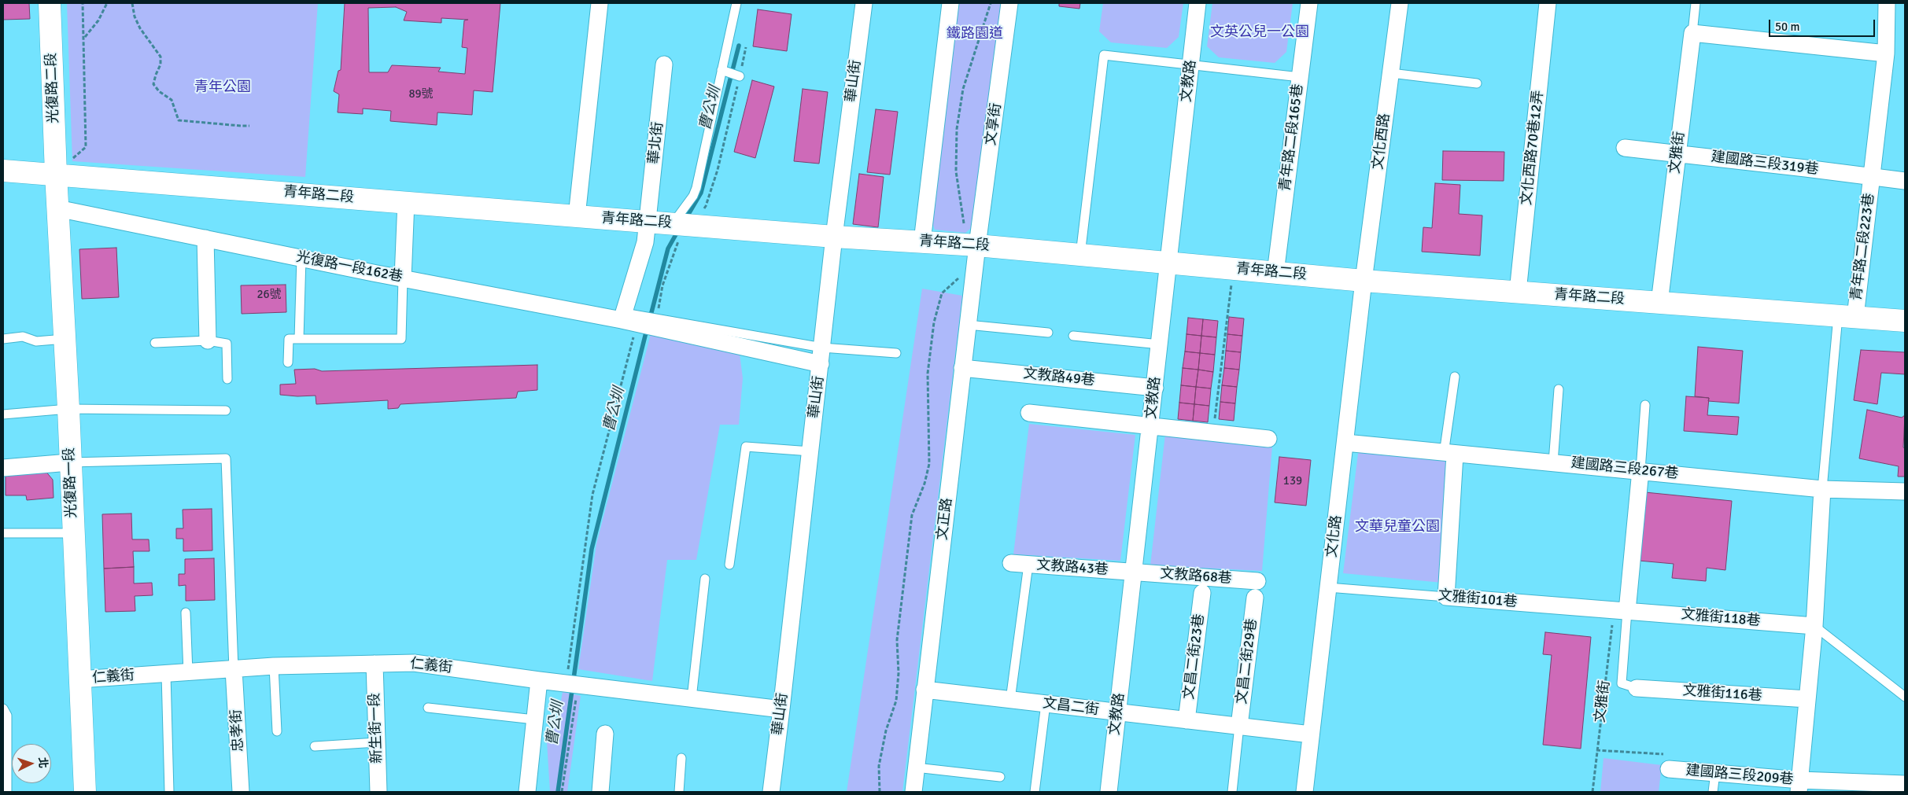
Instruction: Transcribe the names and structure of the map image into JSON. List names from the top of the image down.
{
  "streets": {
    "street": [
      "華山街",
      "文教路",
      "光復路二段",
      "文享街",
      "青年路二段165巷",
      "文化西路",
      "華北街",
      "文化西路70巷12弄",
      "文雅街",
      "建國路三段319巷",
      "青年路二段",
      "青年路二段223巷",
      "光復路一段162巷",
      "文教路49巷",
      "建國路三段267巷",
      "光復路一段",
      "文正路",
      "文化路",
      "文教路43巷",
      "文教路68巷",
      "文雅街101巷",
      "文雅街118巷",
      "文昌二街23巷",
      "文昌二街29巷",
      "仁義街",
      "文雅街116巷",
      "文昌二街",
      "新生街一段",
      "忠孝街",
      "建國路三段209巷"
    ]
  },
  "crossings": [
    ["華山街", "青年路二段"],
    ["華山街", "光復路一段162巷"],
    ["華山街", "仁義街"],
    ["文教路", "青年路二段"],
    ["文教路", "文教路49巷"],
    ["文教路", "文教路43巷"],
    ["文教路", "文教路68巷"],
    ["文教路", "文昌二街"],
    ["光復路二段", "青年路二段"],
    ["光復路二段", "光復路一段"],
    ["文享街", "青年路二段"],
    ["文享街", "文正路"],
    ["青年路二段165巷", "青年路二段"],
    ["文化西路", "青年路二段"],
    ["文化西路", "文化路"],
    ["華北街", "青年路二段"],
    ["華北街", "光復路一段162巷"],
    ["文化西路70巷12弄", "青年路二段"],
    ["文雅街", "建國路三段319巷"],
    ["文雅街", "青年路二段"],
    ["文雅街", "文雅街101巷"],
    ["文雅街", "文雅街118巷"],
    ["建國路三段319巷", "青年路二段223巷"],
    ["青年路二段", "青年路二段223巷"],
    ["青年路二段", "光復路一段"],
    ["青年路二段", "文正路"],
    ["青年路二段", "文化路"],
    ["光復路一段162巷", "光復路一段"],
    ["文教路49巷", "文正路"],
    ["建國路三段267巷", "文化路"],
    ["光復路一段", "仁義街"],
    ["文正路", "文昌二街"],
    ["文化路", "文雅街101巷"],
    ["文化路", "文昌二街"],
    ["文教路43巷", "文教路68巷"],
    ["文雅街101巷", "文雅街118巷"],
    ["文昌二街23巷", "文昌二街"],
    ["文昌二街29巷", "文昌二街"],
    ["仁義街", "新生街一段"],
    ["仁義街", "忠孝街"]
  ],
  "water": ["曹公圳"],
  "parks": [
    "文英公兒一公園",
    "鐵路園道",
    "青年公園",
    "文華兒童公園"
  ],
  "house_numbers": ["89號", "26號", "139"],
  "scale_bar": "50 m",
  "north": "right"
}
